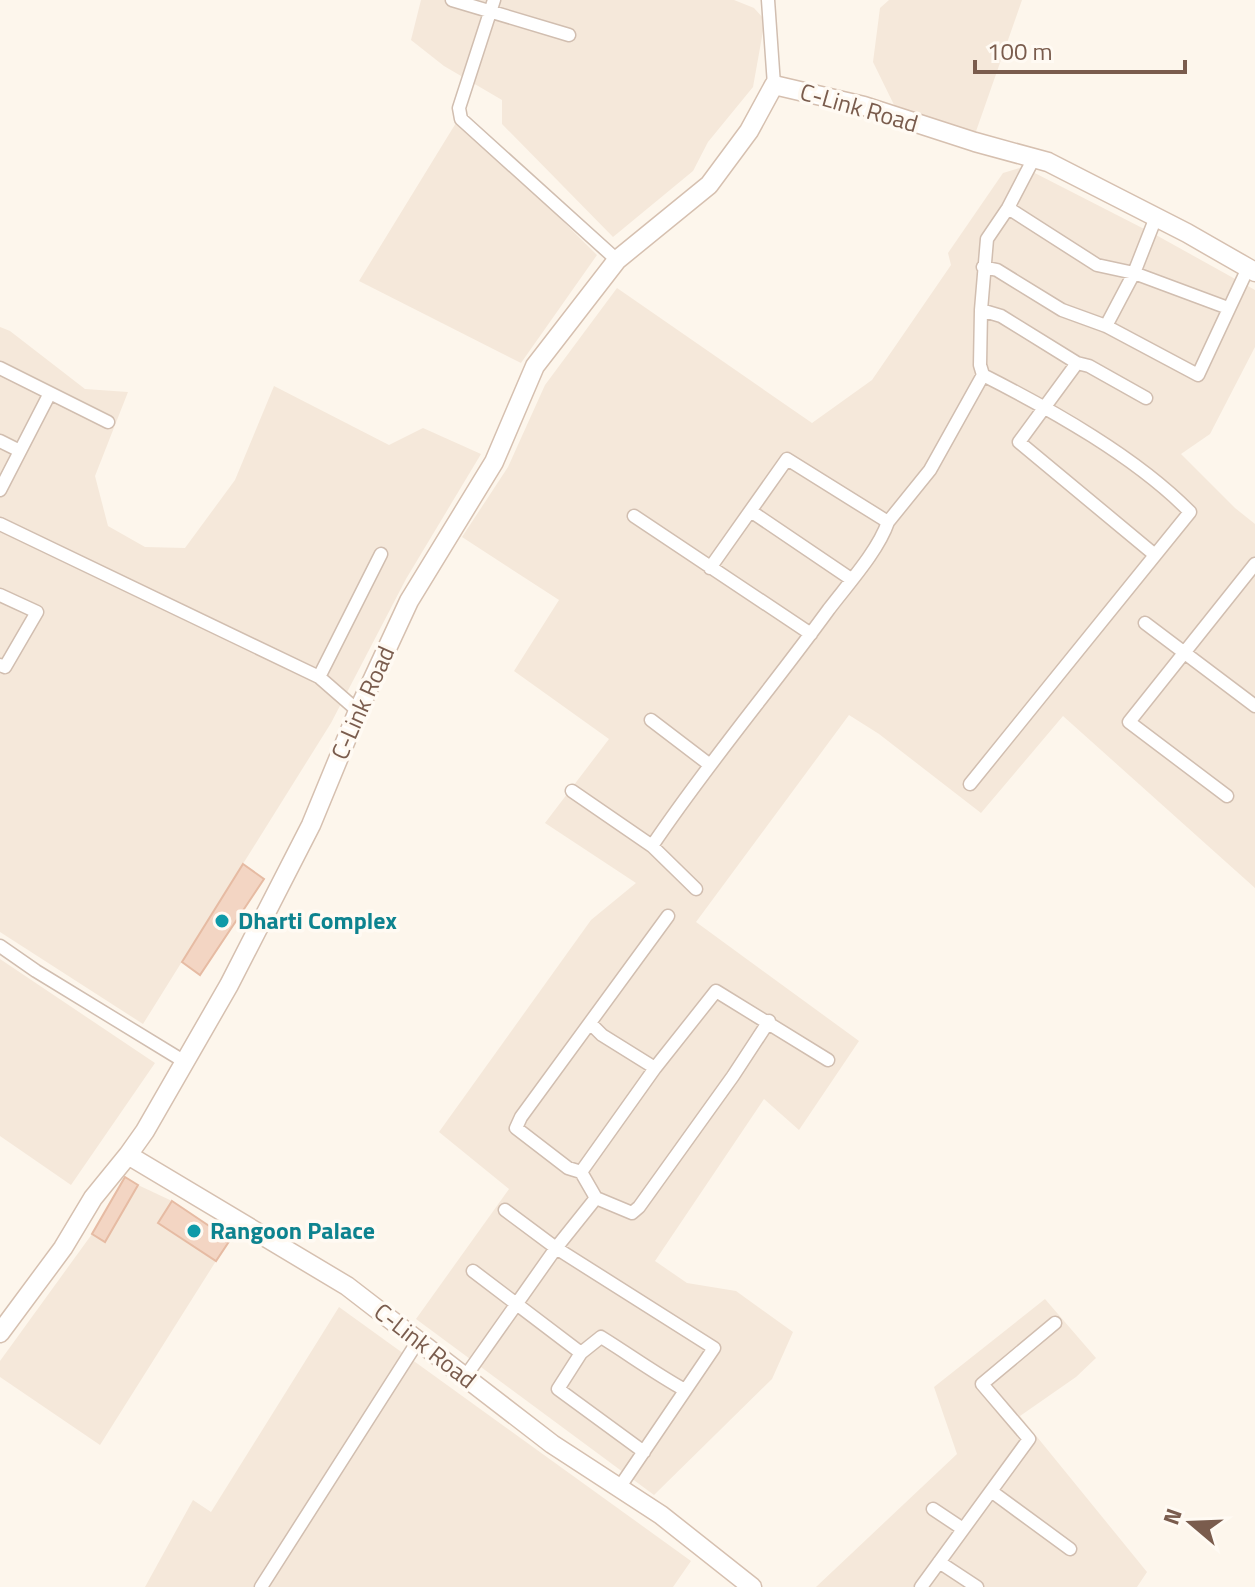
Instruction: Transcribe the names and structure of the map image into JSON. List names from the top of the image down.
{
  "streets": {
    "street": ["C-Link Road"]
  },
  "places": ["Dharti Complex", "Rangoon Palace"],
  "scale_bar": "100 m",
  "north": "left"
}
